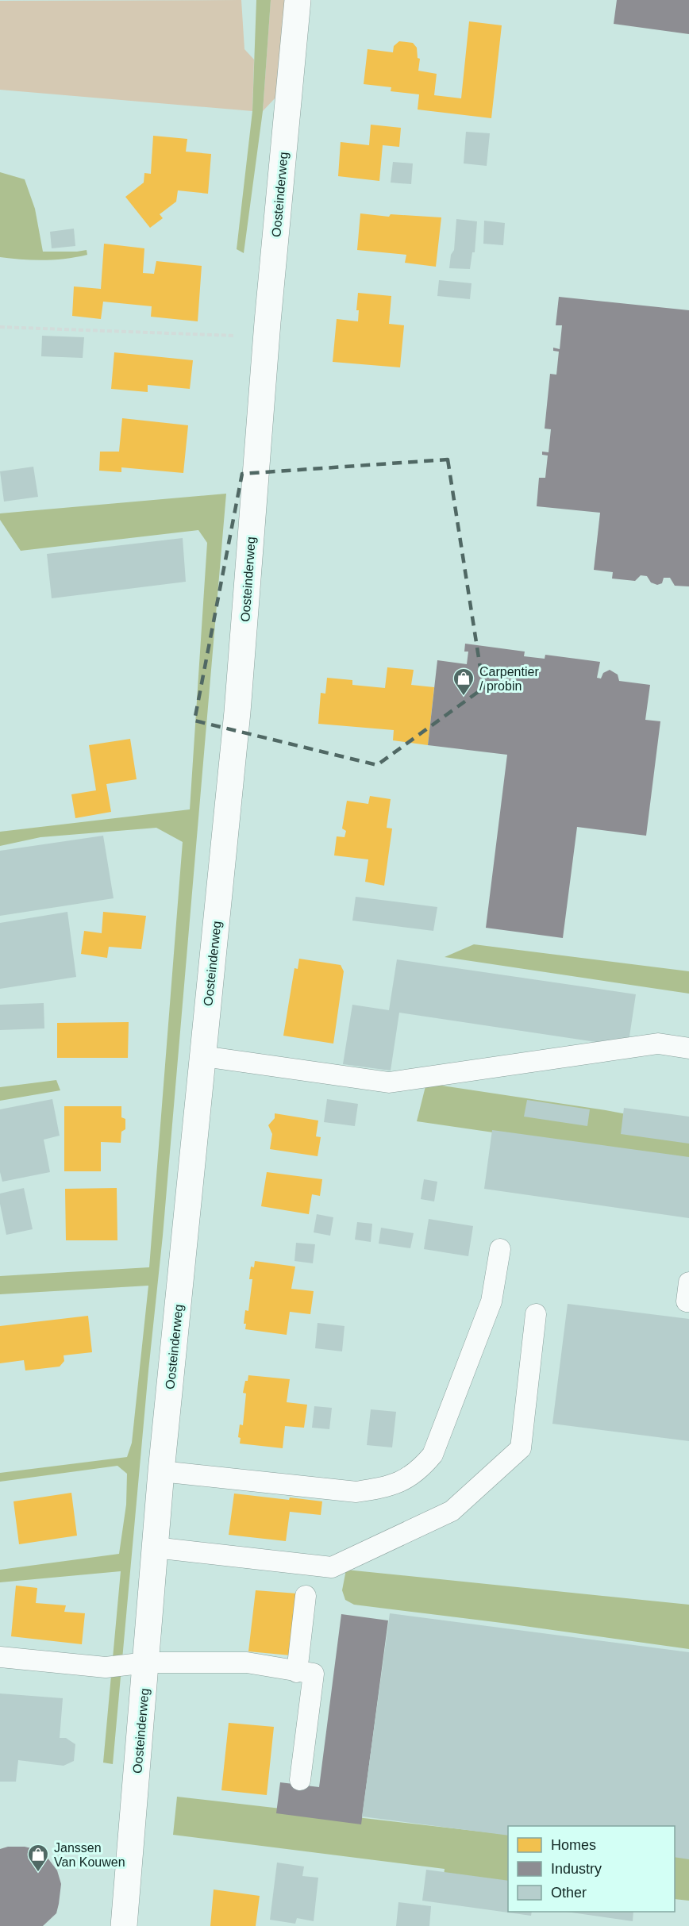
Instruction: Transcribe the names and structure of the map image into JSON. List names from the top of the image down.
{
  "streets": {
    "street": ["Oosteinderweg"]
  },
  "places": {
    "shop": ["Carpentier / probin", "Janssen Van Kouwen"]
  },
  "legend": ["Homes", "Industry", "Other"]
}
